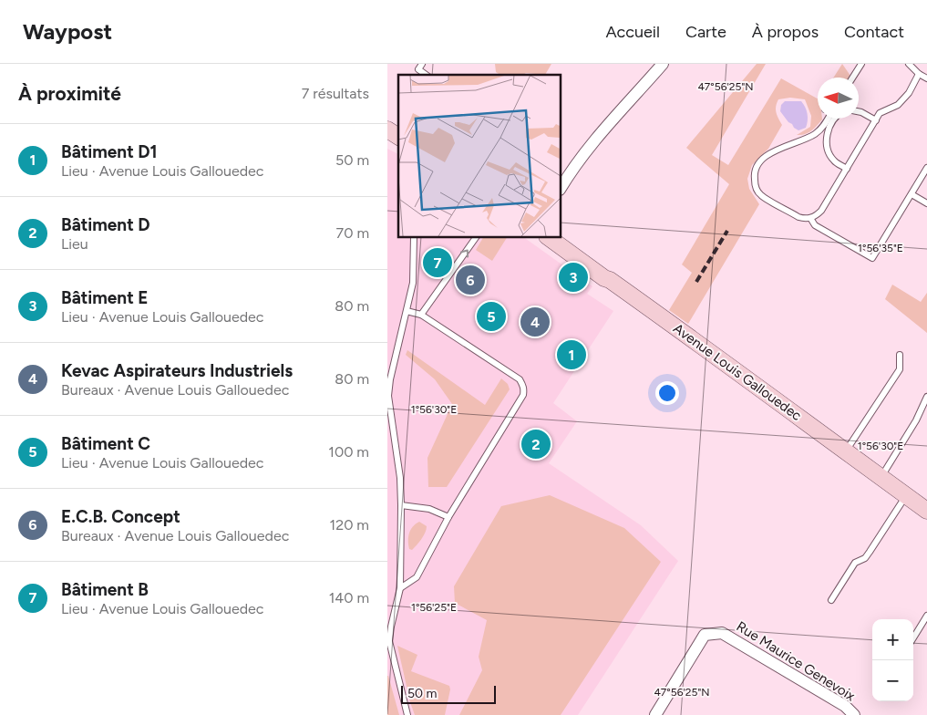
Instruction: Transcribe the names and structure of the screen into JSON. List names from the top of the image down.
{
  "streets": {
    "main road": ["Avenue Louis Gallouedec"],
    "street": ["Rue Maurice Genevoix"]
  },
  "scale_bar": "50 m",
  "north": "left",
  "page": {
    "header": "Waypost",
    "nav": [
      "Accueil",
      "Carte",
      "À propos",
      "Contact"
    ],
    "heading": ["À proximité", "7 résultats"],
    "list": [
      {
        "mark": "1",
        "name": "Bâtiment D1",
        "note": "Lieu · Avenue Louis Gallouedec",
        "value": "50 m"
      },
      {
        "mark": "2",
        "name": "Bâtiment D",
        "note": "Lieu",
        "value": "70 m"
      },
      {
        "mark": "3",
        "name": "Bâtiment E",
        "note": "Lieu · Avenue Louis Gallouedec",
        "value": "80 m"
      },
      {
        "mark": "4",
        "name": "Kevac Aspirateurs Industriels",
        "note": "Bureaux · Avenue Louis Gallouedec",
        "value": "80 m"
      },
      {
        "mark": "5",
        "name": "Bâtiment C",
        "note": "Lieu · Avenue Louis Gallouedec",
        "value": "100 m"
      },
      {
        "mark": "6",
        "name": "E.C.B. Concept",
        "note": "Bureaux · Avenue Louis Gallouedec",
        "value": "120 m"
      },
      {
        "mark": "7",
        "name": "Bâtiment B",
        "note": "Lieu · Avenue Louis Gallouedec",
        "value": "140 m"
      }
    ],
    "pins": [
      "7",
      "3",
      "6",
      "5",
      "4",
      "1",
      "2"
    ],
    "map_buttons": ["+", "−"],
    "scale": "50 m"
  },
  "coordinates": [
    "47°56'25\"N",
    "1°56'35\"E",
    "1°56'30\"E",
    "1°56'25\"E"
  ]
}
